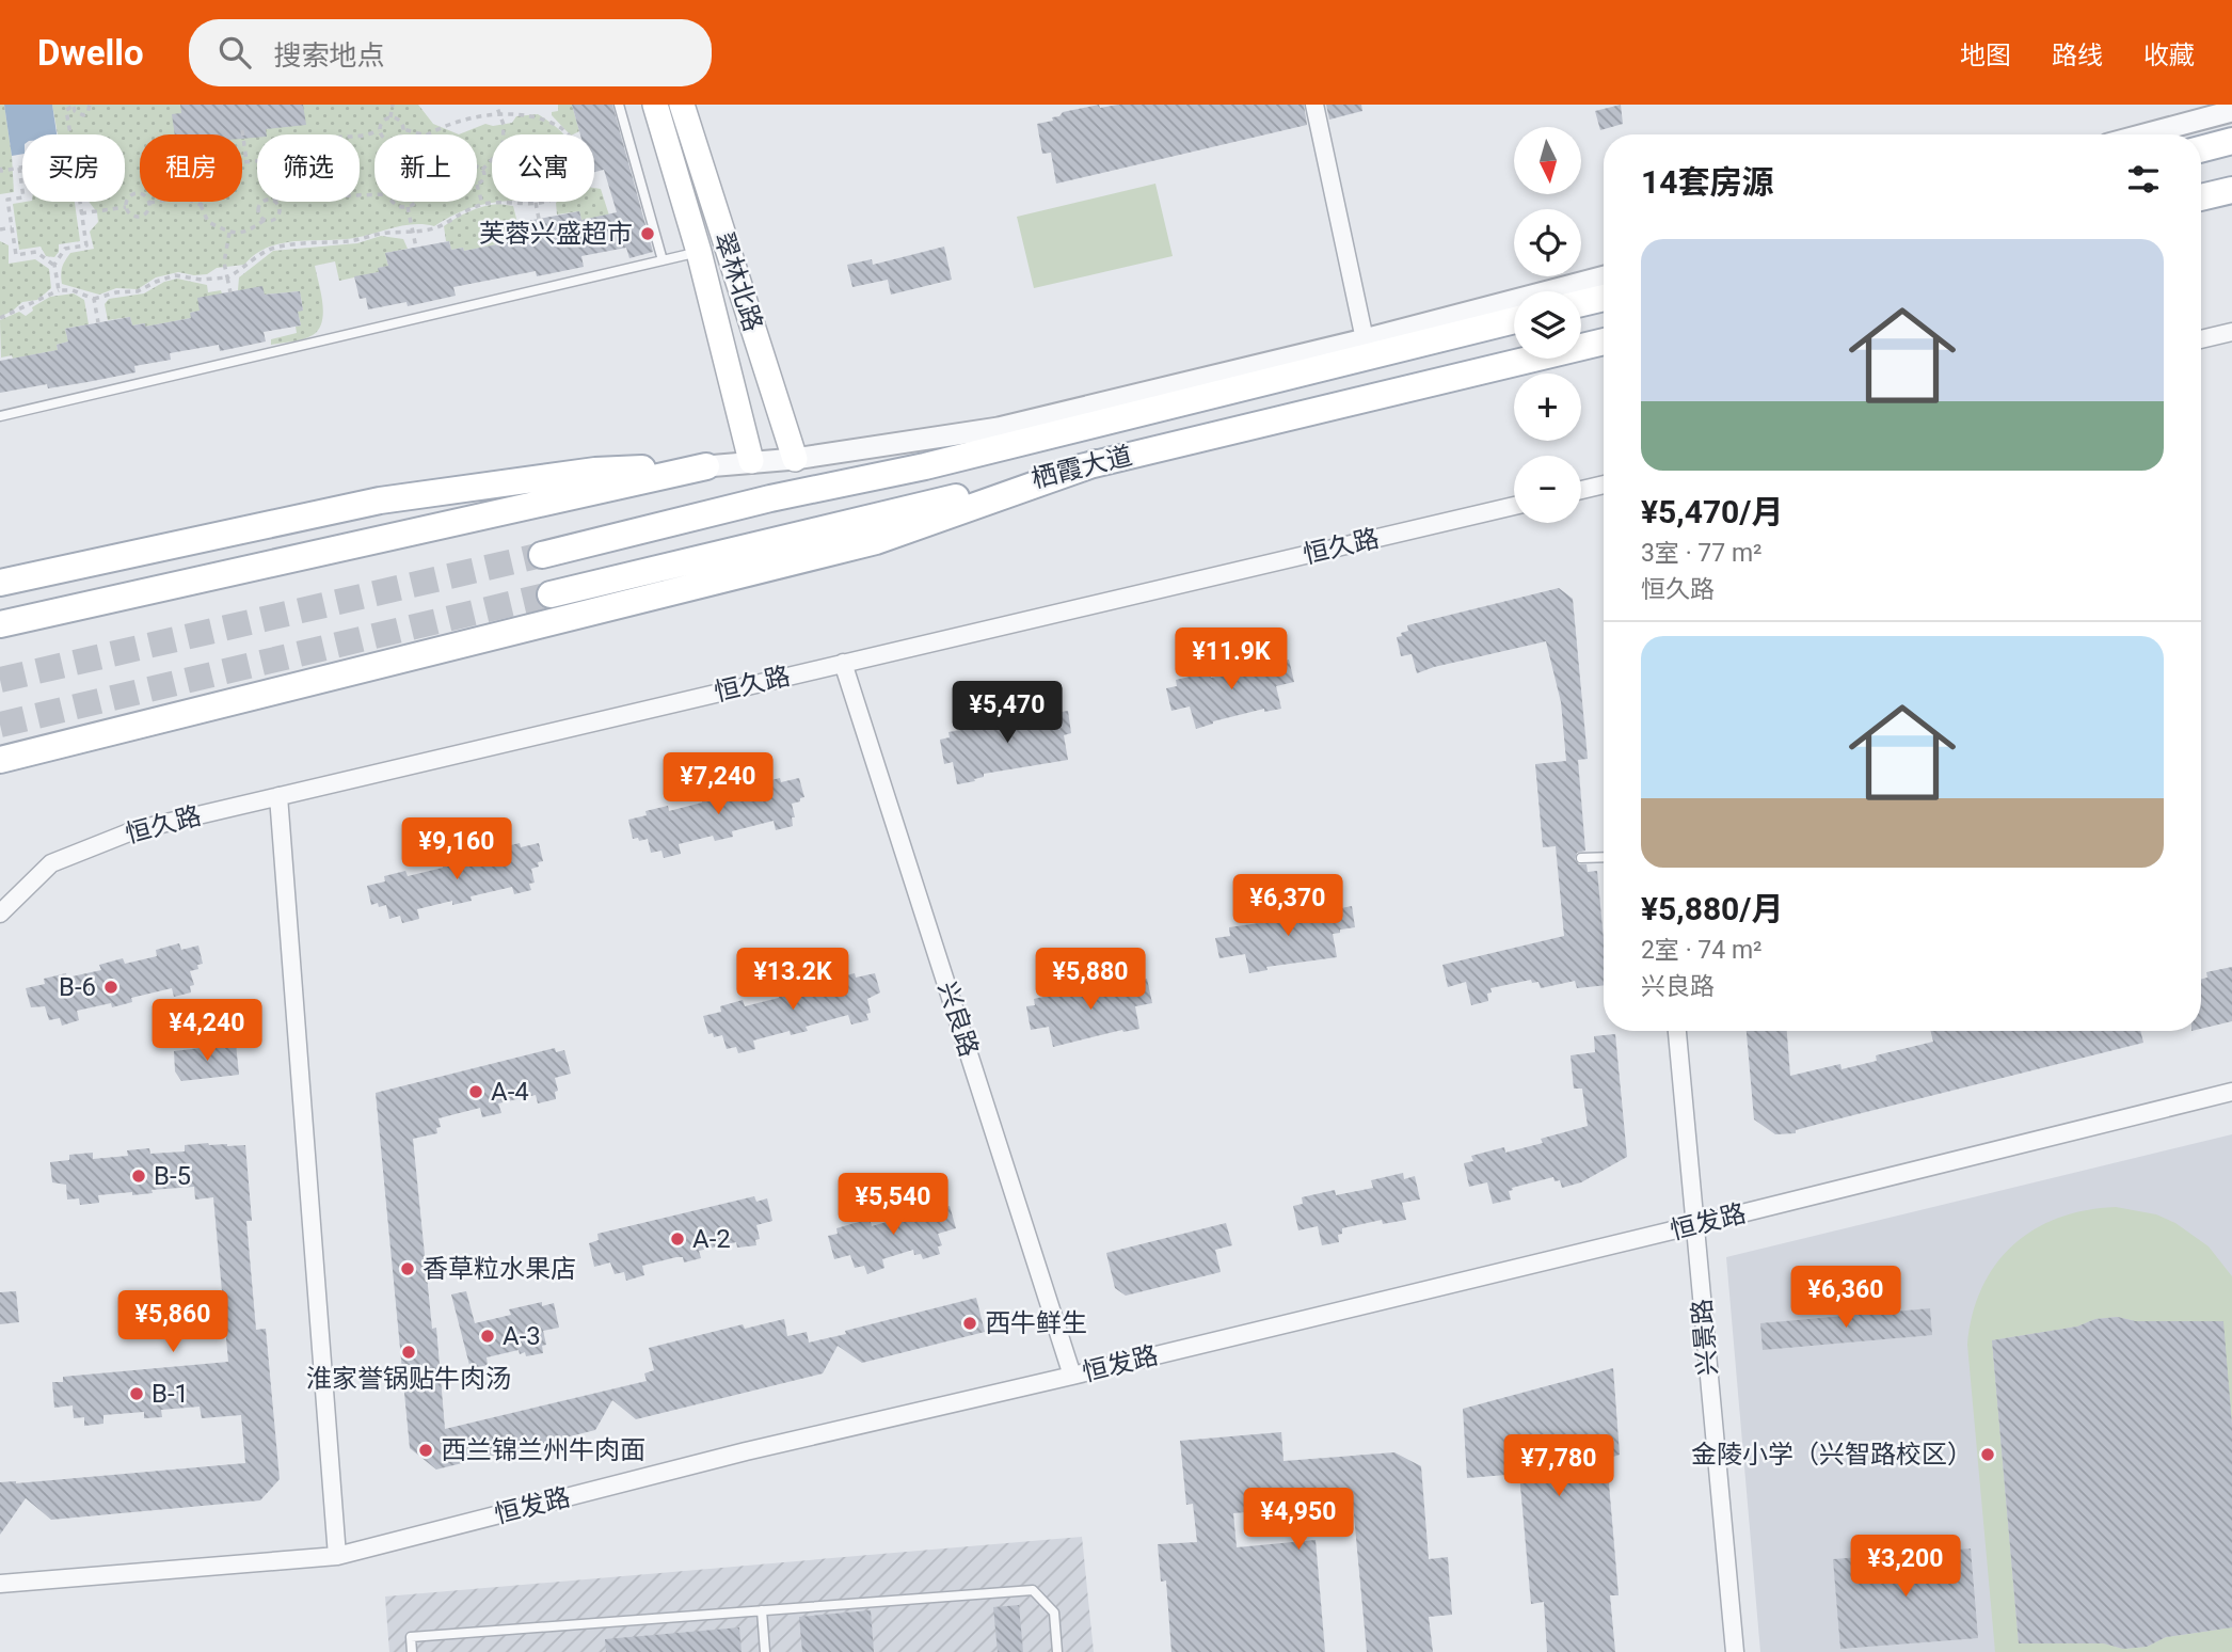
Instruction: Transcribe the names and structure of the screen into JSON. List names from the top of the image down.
{
  "streets": {
    "main road": ["翠林北路", "栖霞大道"],
    "street": [
      "恒久路",
      "兴良路",
      "恒发路",
      "兴景路"
    ]
  },
  "crossings": [
    ["恒久路", "兴良路"],
    ["兴良路", "恒发路"],
    ["恒发路", "兴景路"]
  ],
  "places": [
    "芙蓉兴盛超市",
    "B-6",
    "A-4",
    "B-5",
    "A-2",
    "香草粒水果店",
    "西牛鲜生",
    "A-3",
    "淮家誉锅贴牛肉汤",
    "B-1",
    "西兰锦兰州牛肉面",
    "金陵小学（兴智路校区）"
  ],
  "north": "bottom",
  "page": {
    "header": "Dwello",
    "search": "搜索地点",
    "nav": ["地图", "路线", "收藏"],
    "map_buttons": ["+", "−"],
    "chip": [
      "买房",
      "租房",
      "筛选",
      "新上",
      "公寓"
    ],
    "heading": "14套房源",
    "list": [
      {
        "name": "¥5,470/月",
        "note": "3室 · 77 m² · 恒久路"
      },
      {
        "name": "¥5,880/月",
        "note": "2室 · 74 m² · 兴良路"
      }
    ],
    "price": [
      "¥11.9K",
      "¥5,470",
      "¥7,240",
      "¥9,160",
      "¥6,370",
      "¥13.2K",
      "¥5,880",
      "¥4,240",
      "¥5,540",
      "¥6,360",
      "¥5,860",
      "¥7,780",
      "¥4,950",
      "¥3,200"
    ]
  }
}
